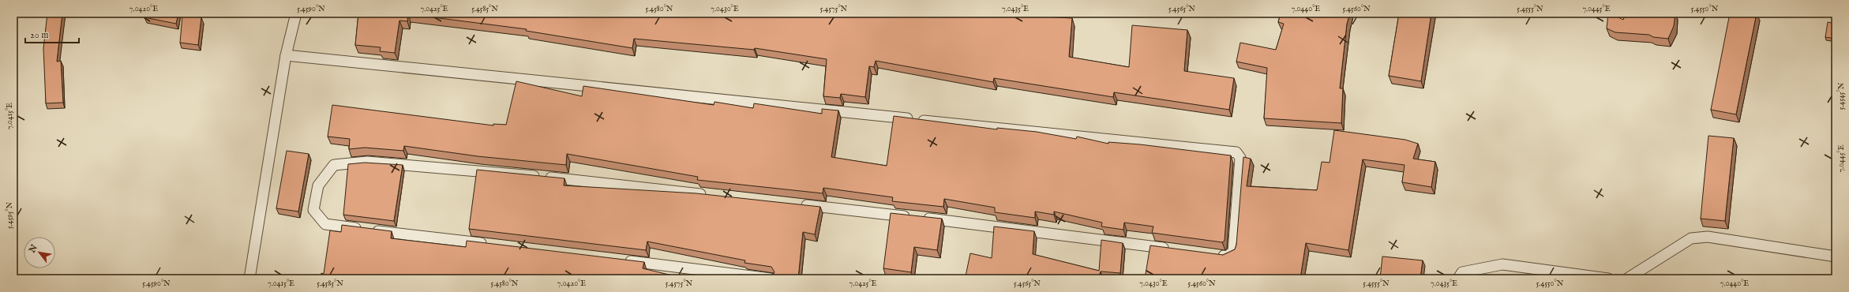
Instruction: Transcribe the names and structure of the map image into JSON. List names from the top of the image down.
{
  "scale_bar": "20 m",
  "north": "top left",
  "coordinates": [
    "7.0420°E",
    "5.4590°N",
    "7.0425°E",
    "5.4585°N",
    "5.4580°N",
    "7.0430°E",
    "5.4575°N",
    "7.0435°E",
    "5.4565°N",
    "7.0440°E",
    "5.4560°N",
    "5.4555°N",
    "7.0445°E",
    "5.4550°N",
    "5.4545°N",
    "7.0415°E",
    "5.4595°N"
  ]
}
